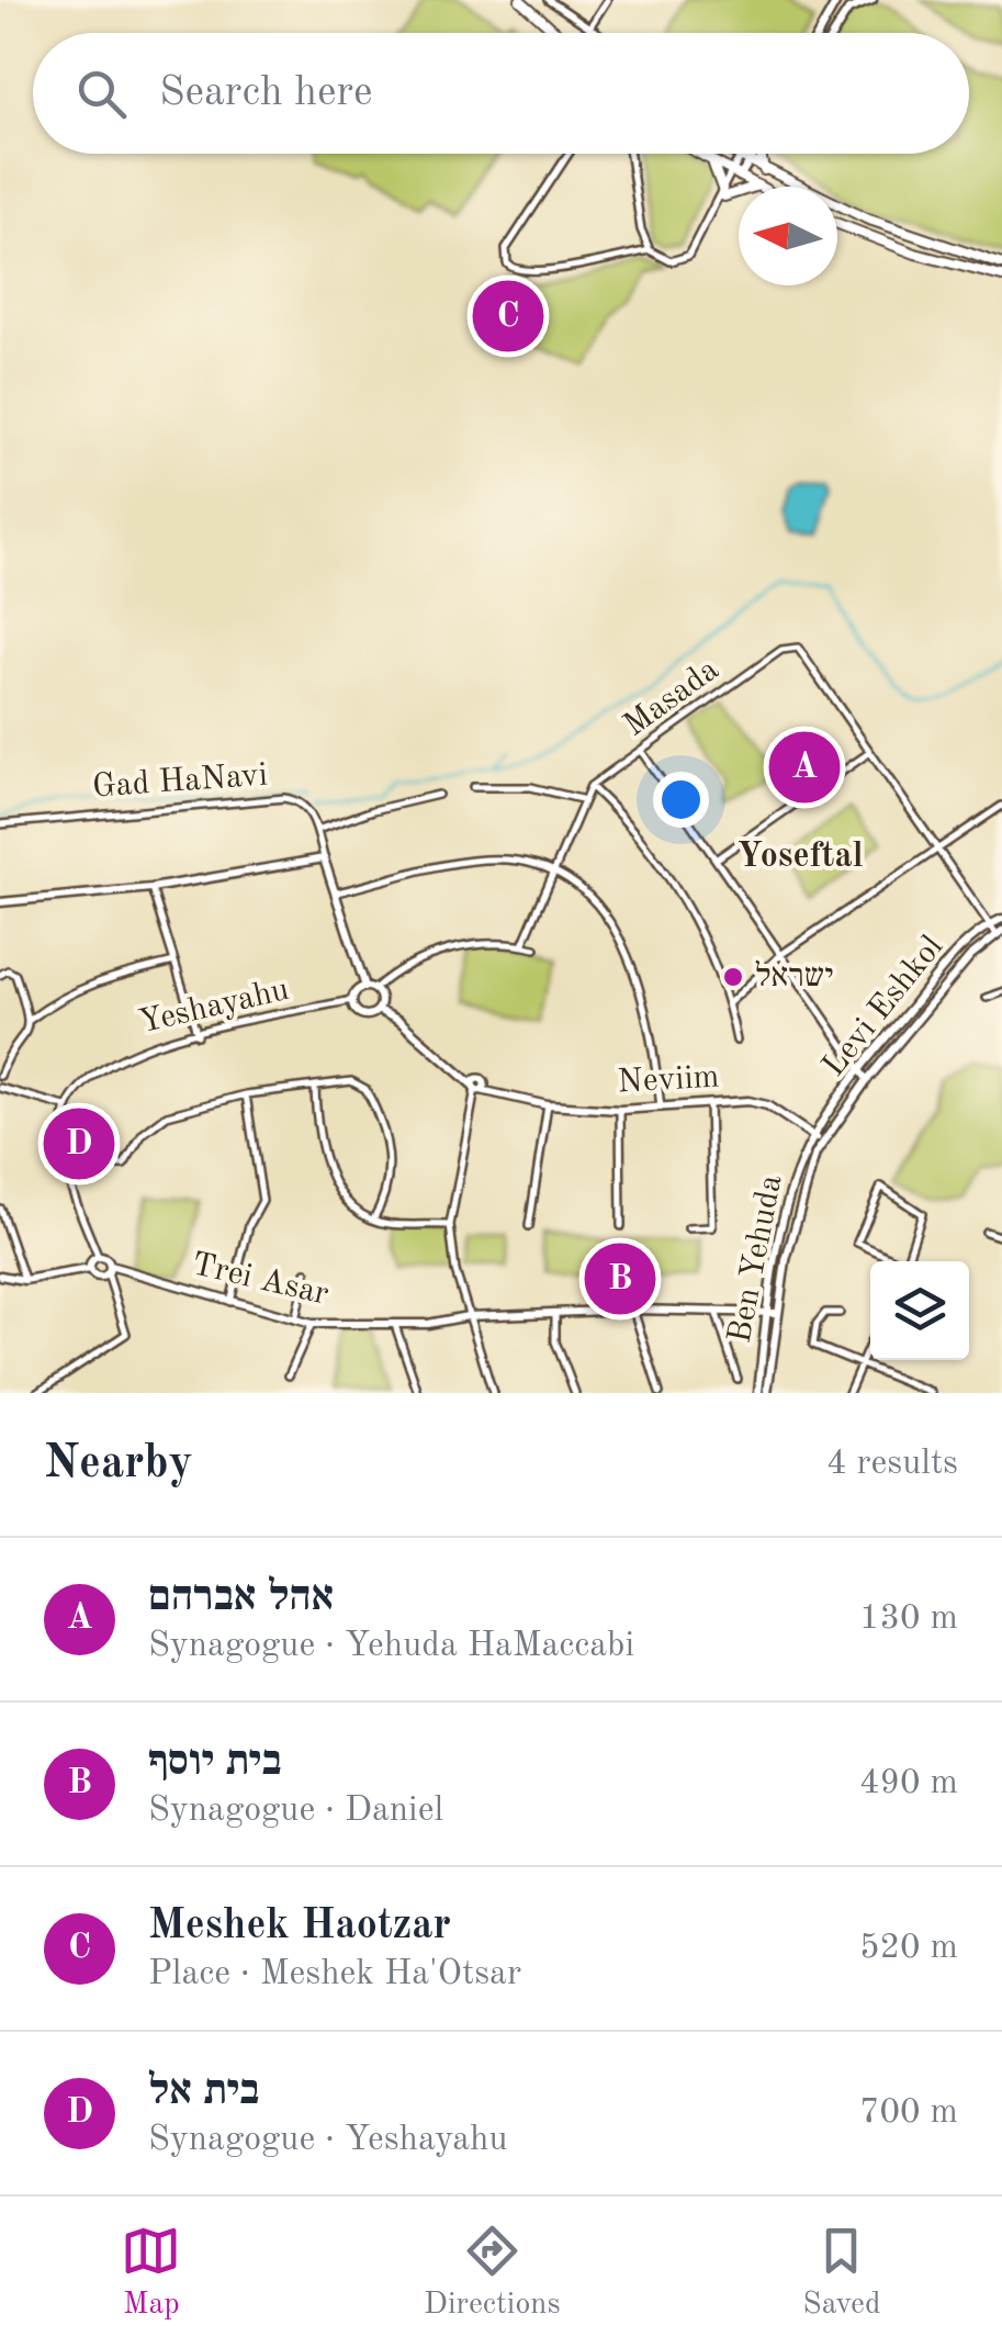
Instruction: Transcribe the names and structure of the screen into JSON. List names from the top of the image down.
{
  "streets": {
    "street": [
      "Masada",
      "Gad HaNavi",
      "Yeshayahu",
      "Levi Eshkol",
      "Neviim",
      "Ben Yehuda",
      "Trei Asar"
    ]
  },
  "crossings": [
    ["Yeshayahu", "Neviim"],
    ["Levi Eshkol", "Neviim"],
    ["Levi Eshkol", "Ben Yehuda"],
    ["Neviim", "Ben Yehuda"],
    ["Ben Yehuda", "Trei Asar"]
  ],
  "districts": ["Yoseftal"],
  "places": ["ישראל"],
  "north": "left",
  "page": {
    "search": "Search here",
    "pins": [
      "C",
      "A",
      "D",
      "B"
    ],
    "heading": ["Nearby", "4 results"],
    "list": [
      {
        "mark": "A",
        "name": "אהל אברהם",
        "note": "Synagogue · Yehuda HaMaccabi",
        "value": "130 m"
      },
      {
        "mark": "B",
        "name": "בית יוסף",
        "note": "Synagogue · Daniel",
        "value": "490 m"
      },
      {
        "mark": "C",
        "name": "Meshek Haotzar",
        "note": "Place · Meshek Ha'Otsar",
        "value": "520 m"
      },
      {
        "mark": "D",
        "name": "בית אל",
        "note": "Synagogue · Yeshayahu",
        "value": "700 m"
      }
    ],
    "nav": ["Map", "Directions", "Saved"]
  }
}
